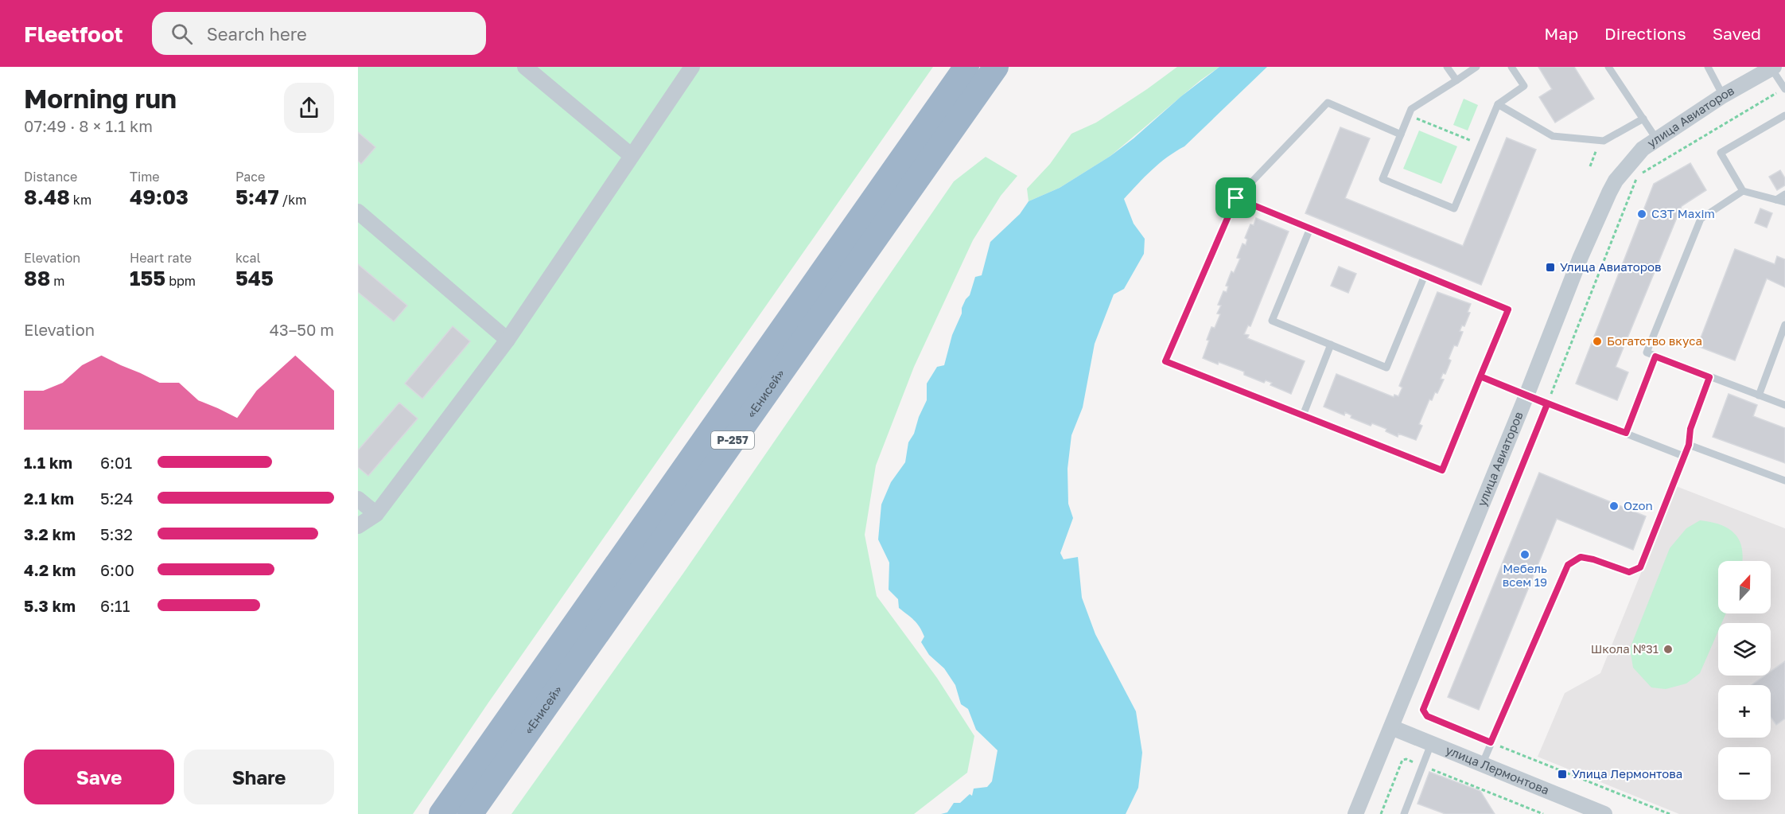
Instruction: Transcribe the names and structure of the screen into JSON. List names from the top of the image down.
{
  "streets": {
    "highway": ["«Енисей»", "Р-257"],
    "street": ["улица Авиаторов", "улица Лермонтова"]
  },
  "crossings": [
    ["улица Авиаторов", "улица Лермонтова"]
  ],
  "places": {
    "other": [
      "СЗТ Maxim",
      "Богатство вкуса",
      "Ozon",
      "Мебель всем 19",
      "Школа №31"
    ],
    "transit": ["Улица Авиаторов", "Улица Лермонтова"]
  },
  "north": "top",
  "page": {
    "header": "Fleetfoot",
    "search": "Search here",
    "nav": ["Map", "Directions", "Saved"],
    "heading": ["Morning run", "07:49 · 8 × 1.1 km"],
    "stats": [
      ["Distance", "8.48 km"],
      ["Time", "49:03"],
      ["Pace", "5:47 /km"],
      ["Elevation", "88 m"],
      ["Heart rate", "155 bpm"],
      ["kcal", "545"]
    ],
    "chart": ["Elevation", "43–50 m"],
    "list": [
      {
        "name": "1.1 km",
        "note": "6:01"
      },
      {
        "name": "2.1 km",
        "note": "5:24"
      },
      {
        "name": "3.2 km",
        "note": "5:32"
      },
      {
        "name": "4.2 km",
        "note": "6:00"
      },
      {
        "name": "5.3 km",
        "note": "6:11"
      }
    ],
    "map_buttons": ["+", "−"],
    "buttons": ["Save", "Share"]
  }
}
